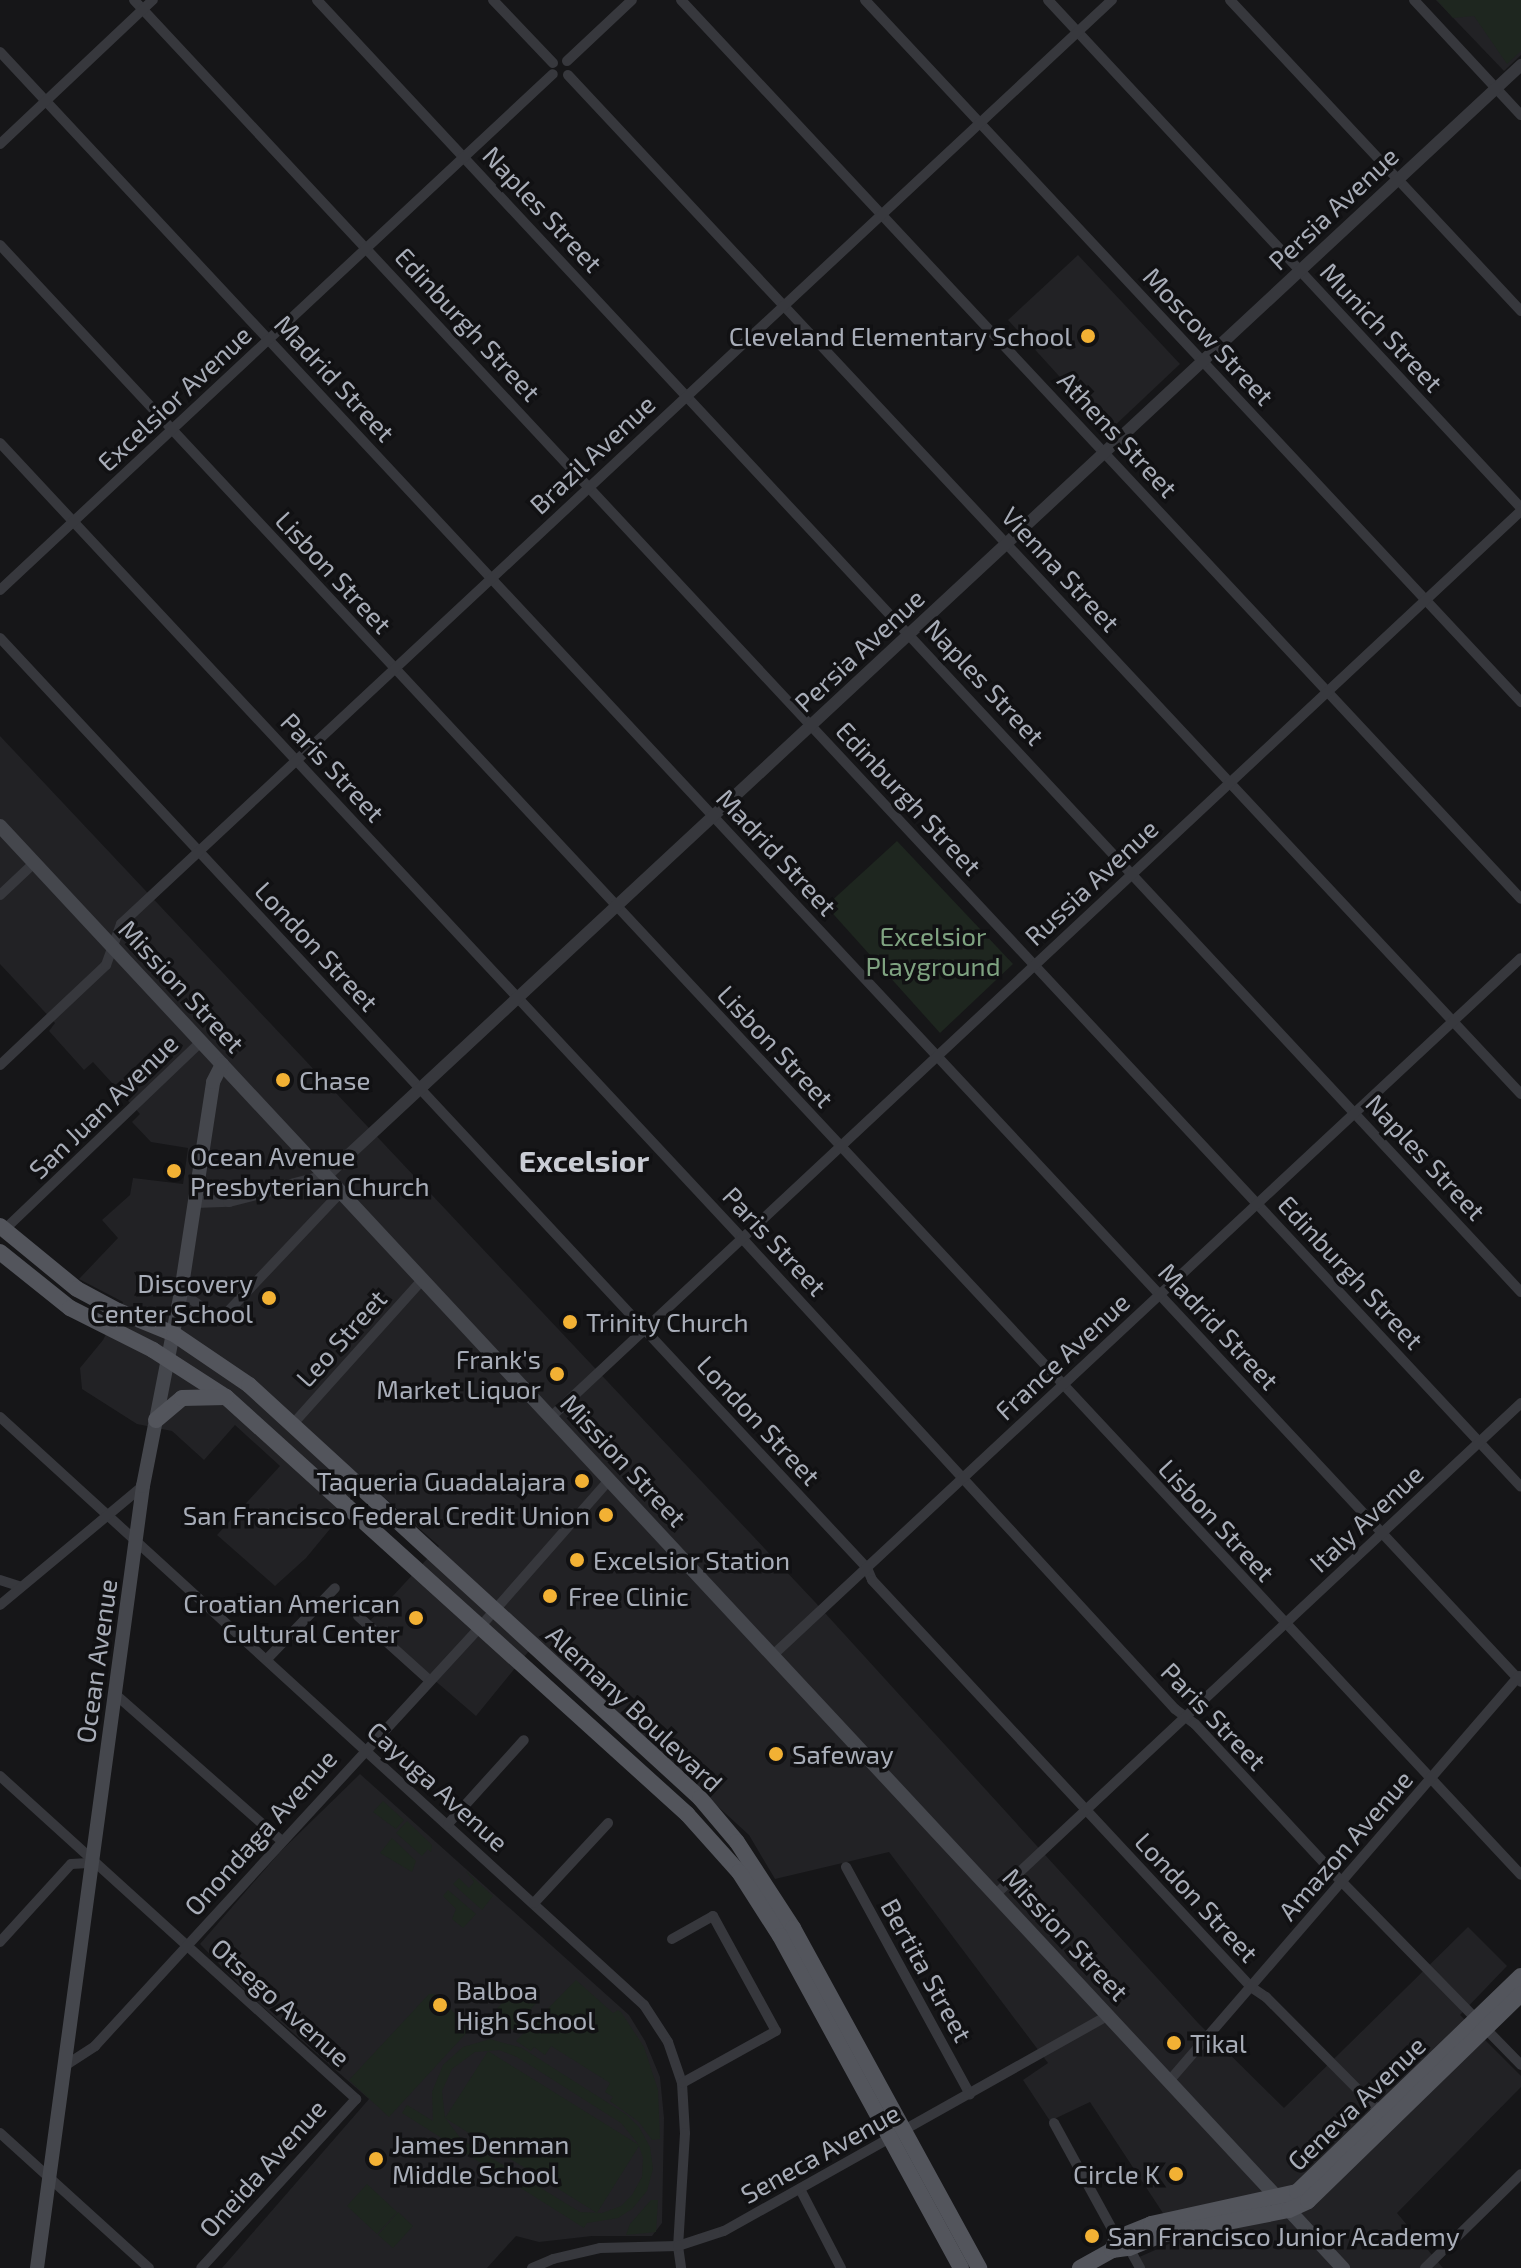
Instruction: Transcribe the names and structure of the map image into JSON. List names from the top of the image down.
{
  "streets": {
    "main road": [
      "Mission Street",
      "Ocean Avenue",
      "Alemany Boulevard",
      "Geneva Avenue"
    ],
    "street": [
      "Persia Avenue",
      "Naples Street",
      "Edinburgh Street",
      "Munich Street",
      "Moscow Street",
      "Madrid Street",
      "Excelsior Avenue",
      "Athens Street",
      "Brazil Avenue",
      "Vienna Street",
      "Lisbon Street",
      "Paris Street",
      "Russia Avenue",
      "London Street",
      "San Juan Avenue",
      "Leo Street",
      "France Avenue",
      "Italy Avenue",
      "Cayuga Avenue",
      "Onondaga Avenue",
      "Amazon Avenue",
      "Bertita Street",
      "Otsego Avenue",
      "Seneca Avenue",
      "Oneida Avenue"
    ]
  },
  "crossings": [
    ["Persia Avenue", "Naples Street"],
    ["Persia Avenue", "Edinburgh Street"],
    ["Persia Avenue", "Munich Street"],
    ["Persia Avenue", "Moscow Street"],
    ["Persia Avenue", "Madrid Street"],
    ["Persia Avenue", "Athens Street"],
    ["Persia Avenue", "Vienna Street"],
    ["Persia Avenue", "Lisbon Street"],
    ["Persia Avenue", "Paris Street"],
    ["Persia Avenue", "London Street"],
    ["Persia Avenue", "Mission Street"],
    ["Persia Avenue", "Ocean Avenue"],
    ["Naples Street", "Excelsior Avenue"],
    ["Naples Street", "Brazil Avenue"],
    ["Naples Street", "Russia Avenue"],
    ["Naples Street", "France Avenue"],
    ["Edinburgh Street", "Excelsior Avenue"],
    ["Edinburgh Street", "Brazil Avenue"],
    ["Edinburgh Street", "Russia Avenue"],
    ["Edinburgh Street", "France Avenue"],
    ["Edinburgh Street", "Italy Avenue"],
    ["Munich Street", "Brazil Avenue"],
    ["Munich Street", "Russia Avenue"],
    ["Moscow Street", "Brazil Avenue"],
    ["Moscow Street", "Russia Avenue"],
    ["Madrid Street", "Excelsior Avenue"],
    ["Madrid Street", "Brazil Avenue"],
    ["Madrid Street", "Russia Avenue"],
    ["Madrid Street", "France Avenue"],
    ["Madrid Street", "Italy Avenue"],
    ["Madrid Street", "Amazon Avenue"],
    ["Excelsior Avenue", "Lisbon Street"],
    ["Excelsior Avenue", "Paris Street"],
    ["Athens Street", "Brazil Avenue"],
    ["Athens Street", "Russia Avenue"],
    ["Brazil Avenue", "Vienna Street"],
    ["Brazil Avenue", "Lisbon Street"],
    ["Brazil Avenue", "Paris Street"],
    ["Brazil Avenue", "London Street"],
    ["Brazil Avenue", "Mission Street"],
    ["Vienna Street", "Russia Avenue"],
    ["Vienna Street", "France Avenue"],
    ["Lisbon Street", "Russia Avenue"],
    ["Lisbon Street", "France Avenue"],
    ["Lisbon Street", "Italy Avenue"],
    ["Lisbon Street", "Amazon Avenue"],
    ["Paris Street", "Russia Avenue"],
    ["Paris Street", "France Avenue"],
    ["Paris Street", "Italy Avenue"],
    ["Paris Street", "Amazon Avenue"],
    ["Paris Street", "Geneva Avenue"],
    ["Russia Avenue", "London Street"],
    ["Russia Avenue", "Mission Street"],
    ["London Street", "France Avenue"],
    ["London Street", "Italy Avenue"],
    ["London Street", "Amazon Avenue"],
    ["London Street", "Geneva Avenue"],
    ["Mission Street", "San Juan Avenue"],
    ["Mission Street", "Leo Street"],
    ["Mission Street", "France Avenue"],
    ["Mission Street", "Italy Avenue"],
    ["Mission Street", "Ocean Avenue"],
    ["Mission Street", "Onondaga Avenue"],
    ["Mission Street", "Amazon Avenue"],
    ["Mission Street", "Geneva Avenue"],
    ["Mission Street", "Seneca Avenue"],
    ["San Juan Avenue", "Alemany Boulevard"],
    ["Leo Street", "Alemany Boulevard"],
    ["Ocean Avenue", "Alemany Boulevard"],
    ["Ocean Avenue", "Cayuga Avenue"],
    ["Ocean Avenue", "Onondaga Avenue"],
    ["Ocean Avenue", "Otsego Avenue"],
    ["Alemany Boulevard", "Onondaga Avenue"],
    ["Alemany Boulevard", "Seneca Avenue"],
    ["Cayuga Avenue", "Onondaga Avenue"],
    ["Cayuga Avenue", "Seneca Avenue"],
    ["Onondaga Avenue", "Otsego Avenue"],
    ["Bertita Street", "Seneca Avenue"],
    ["Otsego Avenue", "Oneida Avenue"]
  ],
  "districts": ["Excelsior"],
  "parks": ["Excelsior Playground"],
  "places": [
    "Cleveland Elementary School",
    "Chase",
    "Ocean Avenue Presbyterian Church",
    "Discovery Center School",
    "Trinity Church",
    "Frank's Market Liquor",
    "Taqueria Guadalajara",
    "San Francisco Federal Credit Union",
    "Excelsior Station",
    "Free Clinic",
    "Croatian American Cultural Center",
    "Safeway",
    "Balboa High School",
    "Tikal",
    "James Denman Middle School",
    "Circle K",
    "San Francisco Junior Academy"
  ]
}
